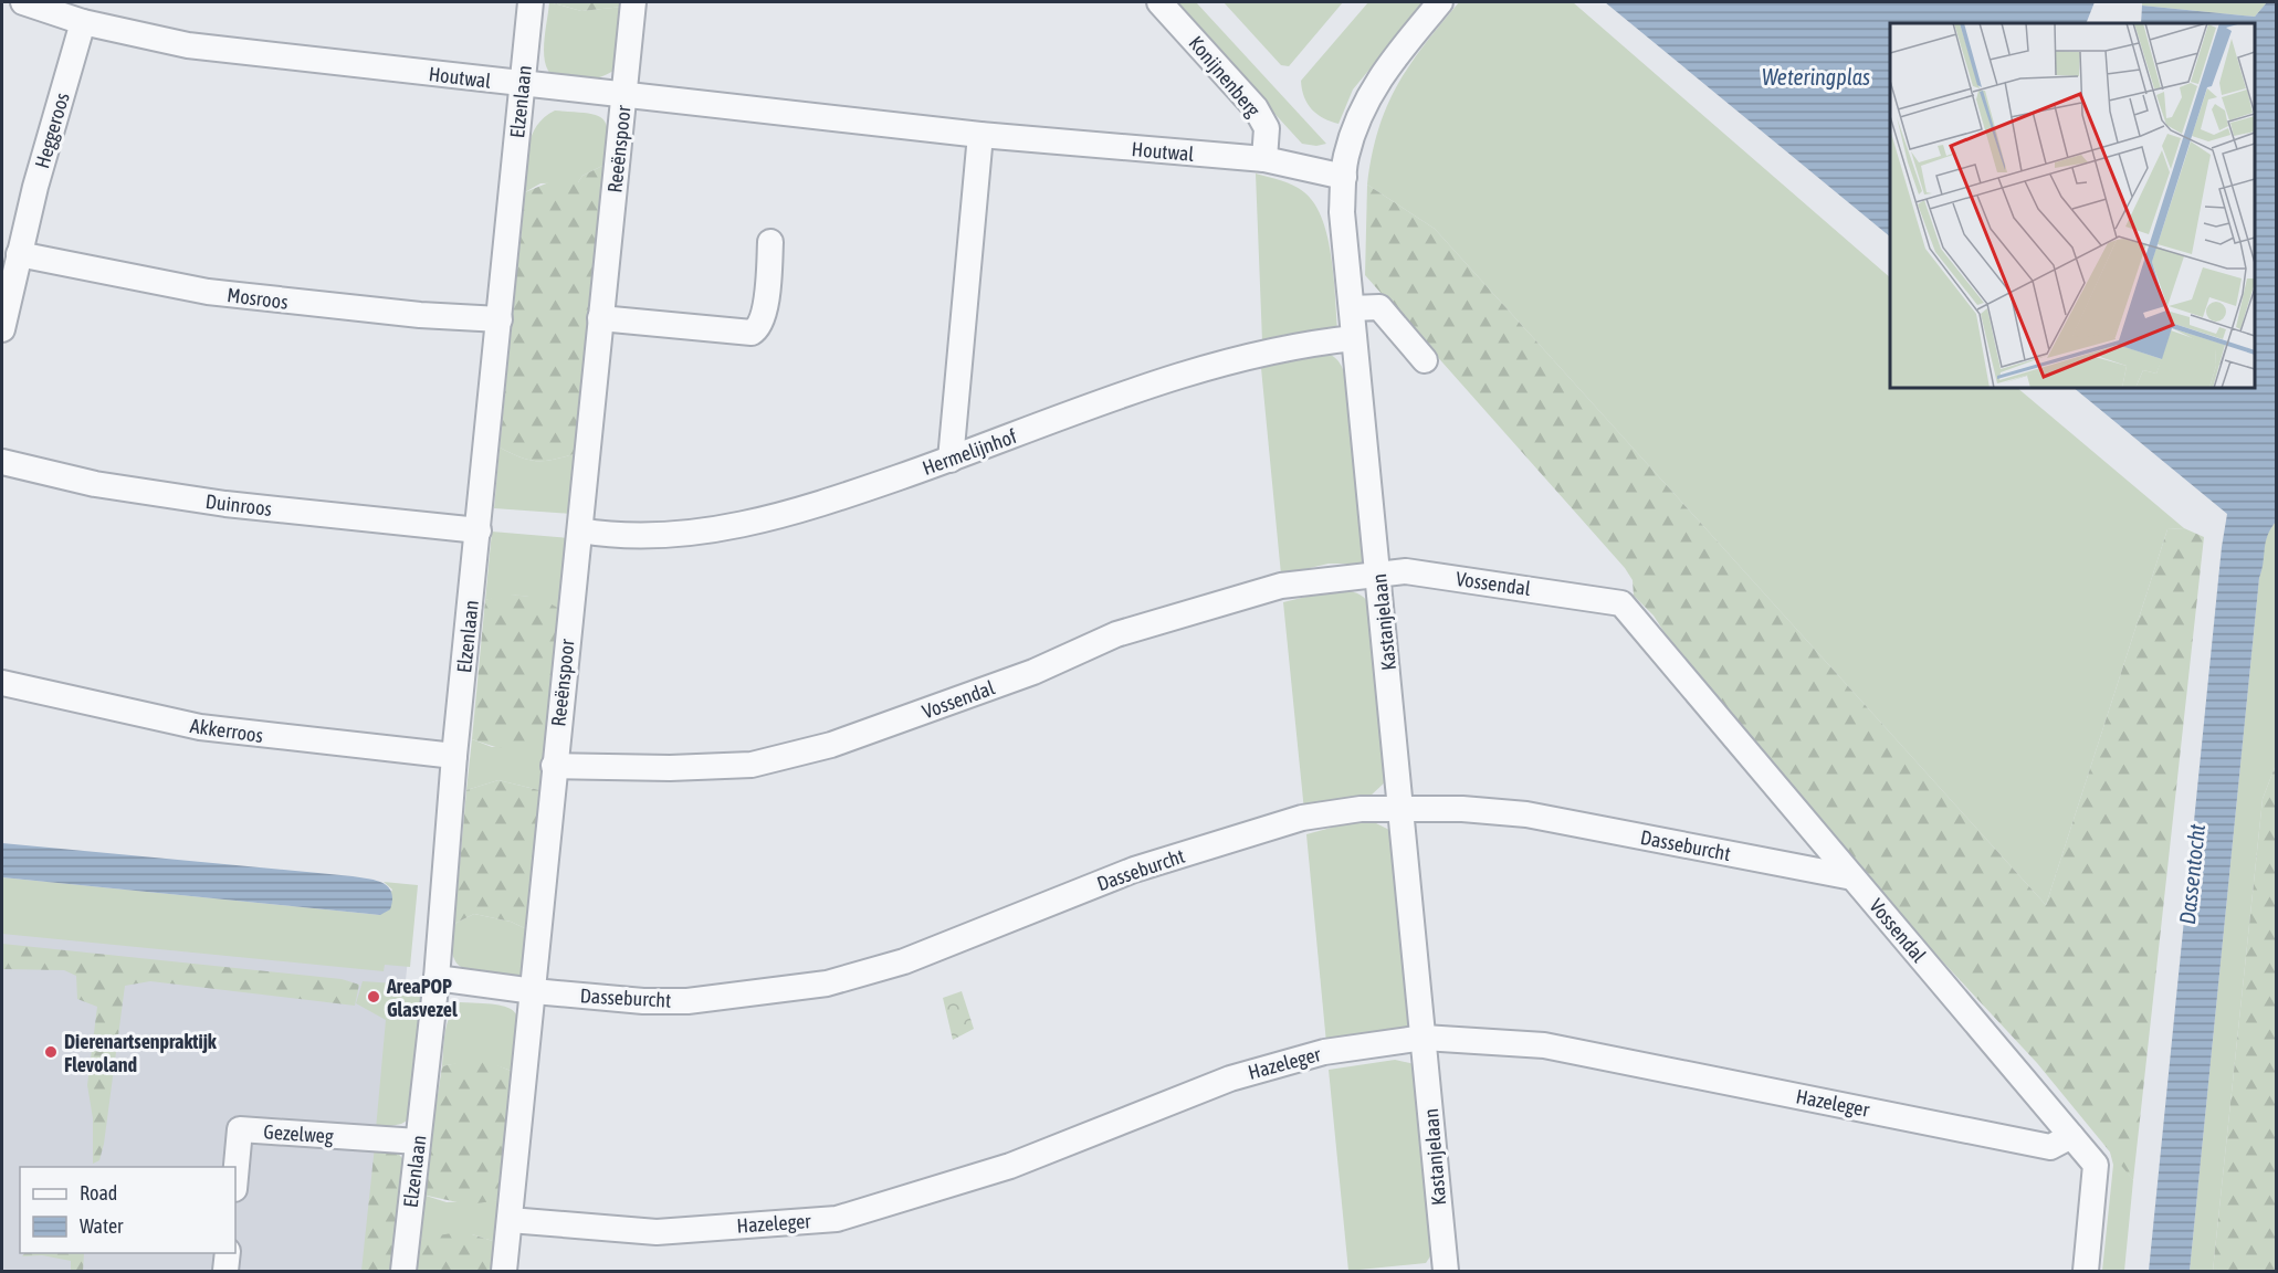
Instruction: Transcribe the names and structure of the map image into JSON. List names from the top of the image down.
{
  "streets": {
    "street": [
      "Konijnenberg",
      "Houtwal",
      "Elzenlaan",
      "Heggeroos",
      "Reeënspoor",
      "Mosroos",
      "Hermelijnhof",
      "Duinroos",
      "Vossendal",
      "Kastanjelaan",
      "Akkerroos",
      "Dasseburcht",
      "Hazeleger",
      "Gezelweg"
    ]
  },
  "crossings": [
    ["Konijnenberg", "Houtwal"],
    ["Houtwal", "Elzenlaan"],
    ["Houtwal", "Heggeroos"],
    ["Houtwal", "Reeënspoor"],
    ["Houtwal", "Kastanjelaan"],
    ["Elzenlaan", "Mosroos"],
    ["Elzenlaan", "Duinroos"],
    ["Elzenlaan", "Akkerroos"],
    ["Elzenlaan", "Dasseburcht"],
    ["Elzenlaan", "Gezelweg"],
    ["Heggeroos", "Mosroos"],
    ["Reeënspoor", "Hermelijnhof"],
    ["Reeënspoor", "Vossendal"],
    ["Reeënspoor", "Dasseburcht"],
    ["Reeënspoor", "Hazeleger"],
    ["Hermelijnhof", "Kastanjelaan"],
    ["Vossendal", "Kastanjelaan"],
    ["Vossendal", "Dasseburcht"],
    ["Vossendal", "Hazeleger"],
    ["Kastanjelaan", "Dasseburcht"],
    ["Kastanjelaan", "Hazeleger"]
  ],
  "water": ["Weteringplas", "Dassentocht"],
  "places": ["AreaPOP Glasvezel", "Dierenartsenpraktijk Flevoland"],
  "legend": ["Road", "Water"]
}
